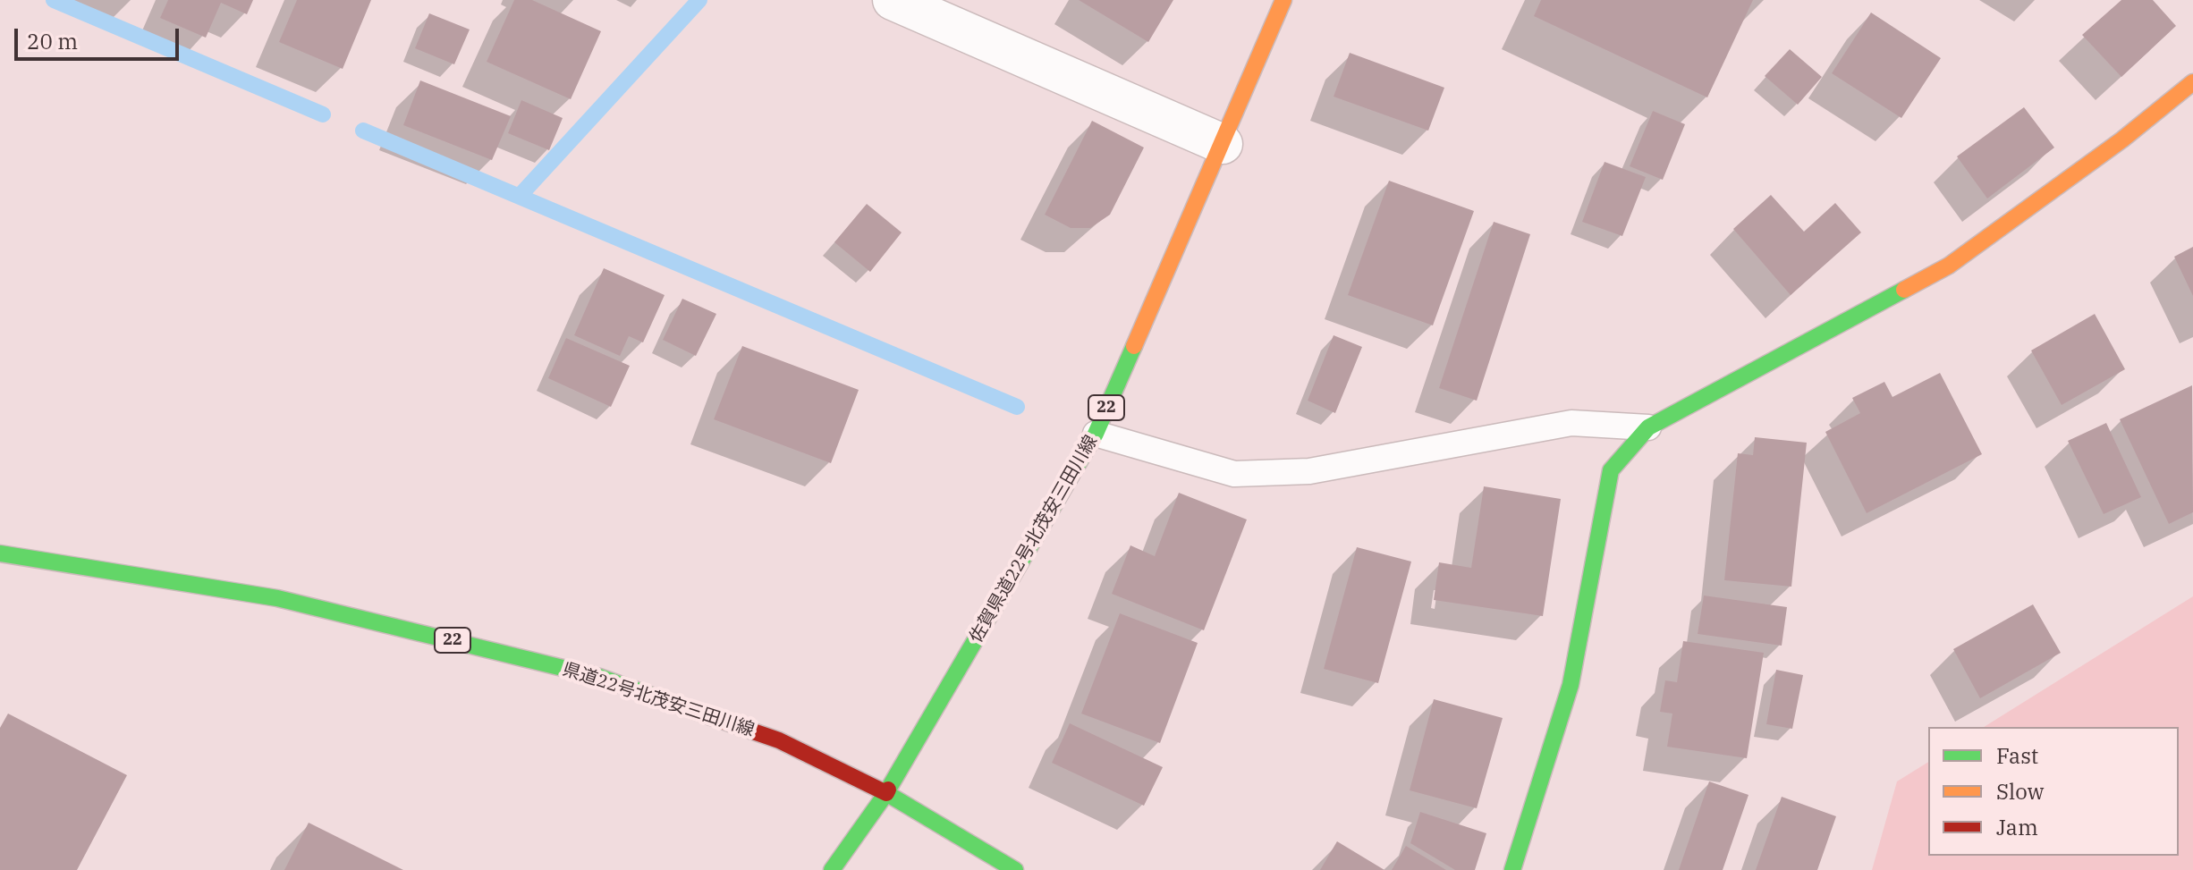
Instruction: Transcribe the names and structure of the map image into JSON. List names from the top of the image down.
{
  "streets": {
    "main road": ["22", "佐賀県道22号北茂安三田川線", "県道22号北茂安三田川線"]
  },
  "crossings": [
    ["佐賀県道22号北茂安三田川線", "県道22号北茂安三田川線"]
  ],
  "legend": ["Fast", "Slow", "Jam"],
  "scale_bar": "20 m"
}
